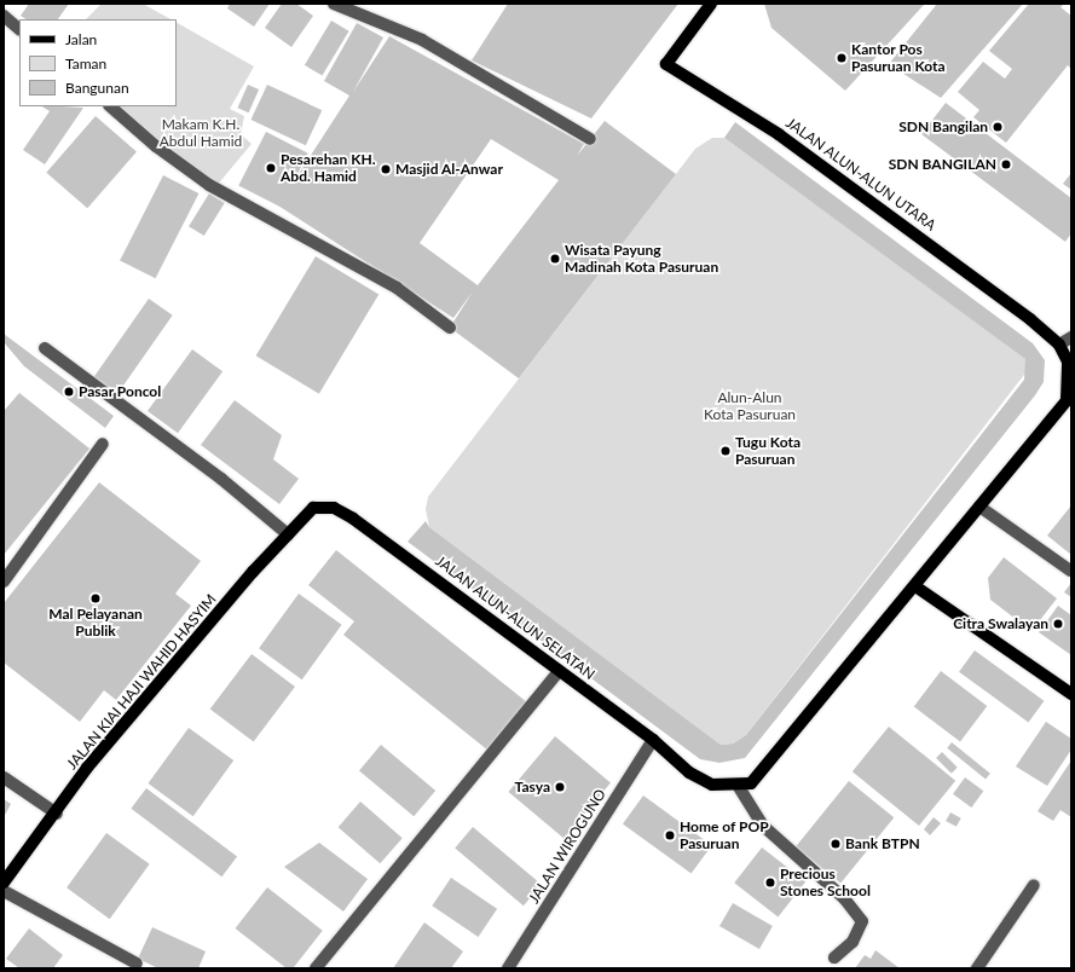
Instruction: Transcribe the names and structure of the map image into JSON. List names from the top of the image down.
{
  "streets": {
    "main road": ["JALAN ALUN-ALUN UTARA", "JALAN ALUN-ALUN SELATAN", "JALAN KIAI HAJI WAHID HASYIM"],
    "street": ["JALAN WIROGUNO"]
  },
  "crossings": [
    ["JALAN ALUN-ALUN SELATAN", "JALAN KIAI HAJI WAHID HASYIM"],
    ["JALAN ALUN-ALUN SELATAN", "JALAN WIROGUNO"]
  ],
  "parks": ["Makam K.H. Abdul Hamid", "Alun-Alun Kota Pasuruan"],
  "places": [
    "Kantor Pos Pasuruan Kota",
    "SDN Bangilan",
    "SDN BANGILAN",
    "Pesarehan KH. Abd. Hamid",
    "Masjid Al-Anwar",
    "Wisata Payung Madinah Kota Pasuruan",
    "Pasar Poncol",
    "Tugu Kota Pasuruan",
    "Mal Pelayanan Publik",
    "Citra Swalayan",
    "Tasya",
    "Home of POP Pasuruan",
    "Bank BTPN",
    "Precious Stones School"
  ],
  "legend": ["Jalan", "Taman", "Bangunan"]
}
